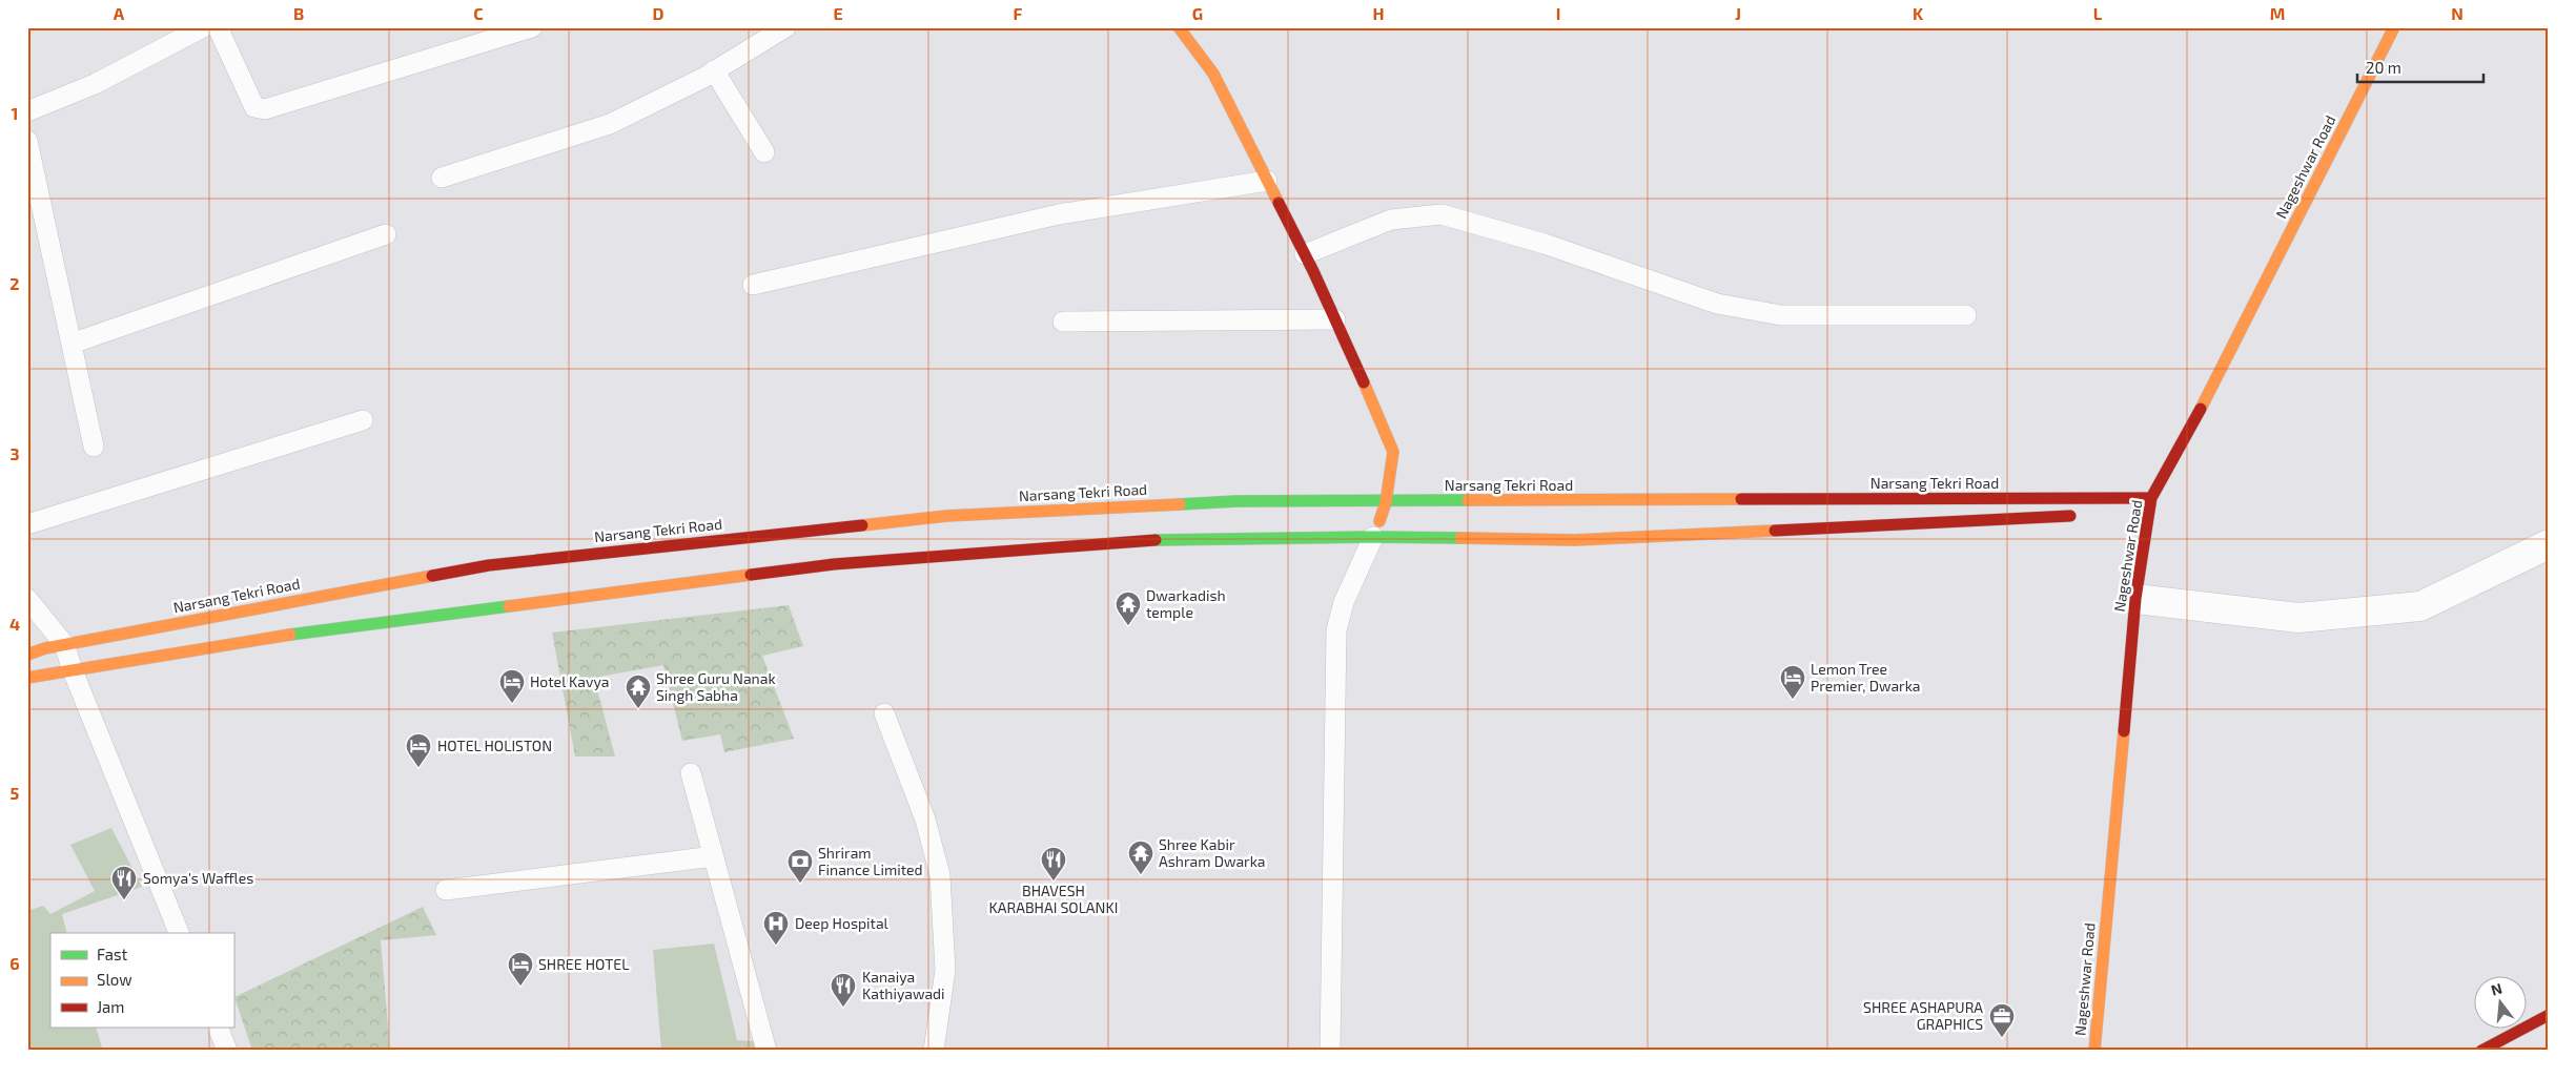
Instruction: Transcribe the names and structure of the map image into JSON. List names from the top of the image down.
{
  "streets": {
    "main road": ["Nageshwar Road", "Narsang Tekri Road"]
  },
  "crossings": [
    ["Nageshwar Road", "Narsang Tekri Road"]
  ],
  "places": {
    "temple": ["Dwarkadish temple", "Shree Guru Nanak Singh Sabha", "Shree Kabir Ashram Dwarka"],
    "hotel": [
      "Lemon Tree Premier, Dwarka",
      "Hotel Kavya",
      "HOTEL HOLISTON",
      "SHREE HOTEL"
    ],
    "restaurant": ["BHAVESH KARABHAI SOLANKI", "Somya's Waffles", "Kanaiya Kathiyawadi"],
    "bank": ["Shriram Finance Limited"],
    "hospital": ["Deep Hospital"],
    "office": ["SHREE ASHAPURA GRAPHICS"]
  },
  "legend": ["Fast", "Slow", "Jam"],
  "scale_bar": "20 m",
  "north": "top",
  "grid": {
    "columns": [
      "A",
      "B",
      "C",
      "D",
      "E",
      "F",
      "G",
      "H",
      "I",
      "J",
      "K",
      "L",
      "M",
      "N"
    ],
    "rows": [
      "1",
      "2",
      "3",
      "4",
      "5",
      "6"
    ]
  }
}
